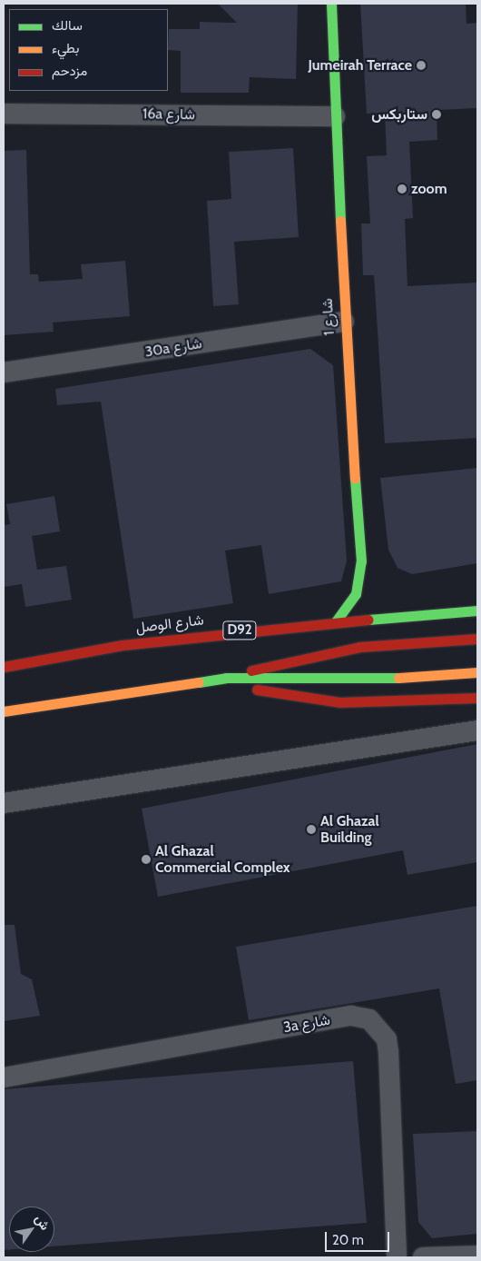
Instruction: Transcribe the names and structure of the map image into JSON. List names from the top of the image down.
{
  "streets": {
    "main road": ["شارع 1", "شارع الوصل", "D92"],
    "street": ["16a شارع", "30a شارع", "3a شارع"]
  },
  "crossings": [
    ["16a شارع", "شارع 1"],
    ["شارع 1", "30a شارع"],
    ["شارع 1", "شارع الوصل"]
  ],
  "places": [
    "Jumeirah Terrace",
    "ستاربكس",
    "zoom",
    "Al Ghazal Building",
    "Al Ghazal Commercial Complex"
  ],
  "legend": ["سالك", "بطيء", "مزدحم"],
  "scale_bar": "20 m",
  "north": "top right"
}
